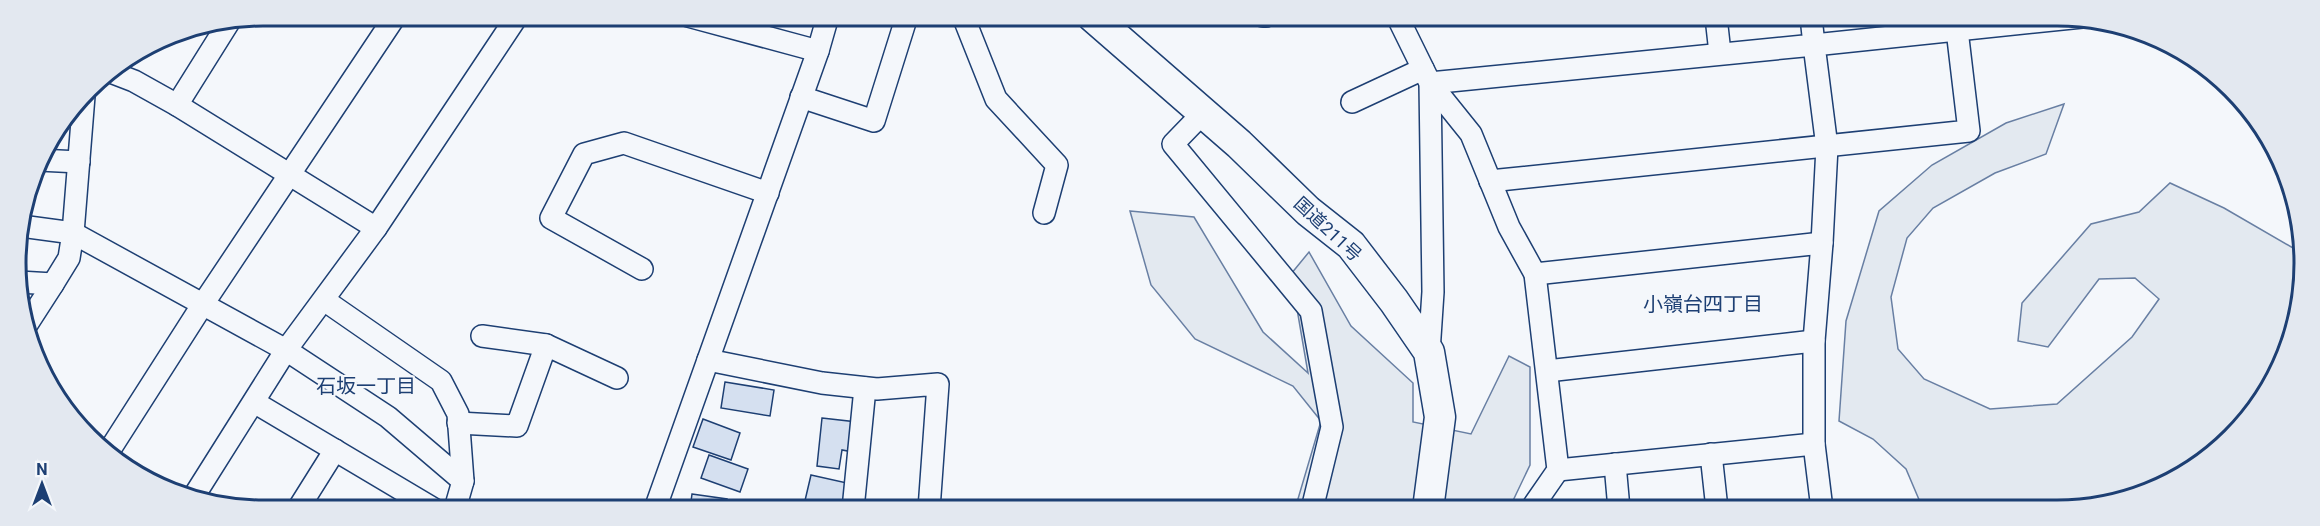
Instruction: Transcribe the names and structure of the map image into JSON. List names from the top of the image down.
{
  "streets": {
    "highway": ["国道211号"]
  },
  "districts": ["小嶺台四丁目", "石坂一丁目"],
  "north": "top"
}
